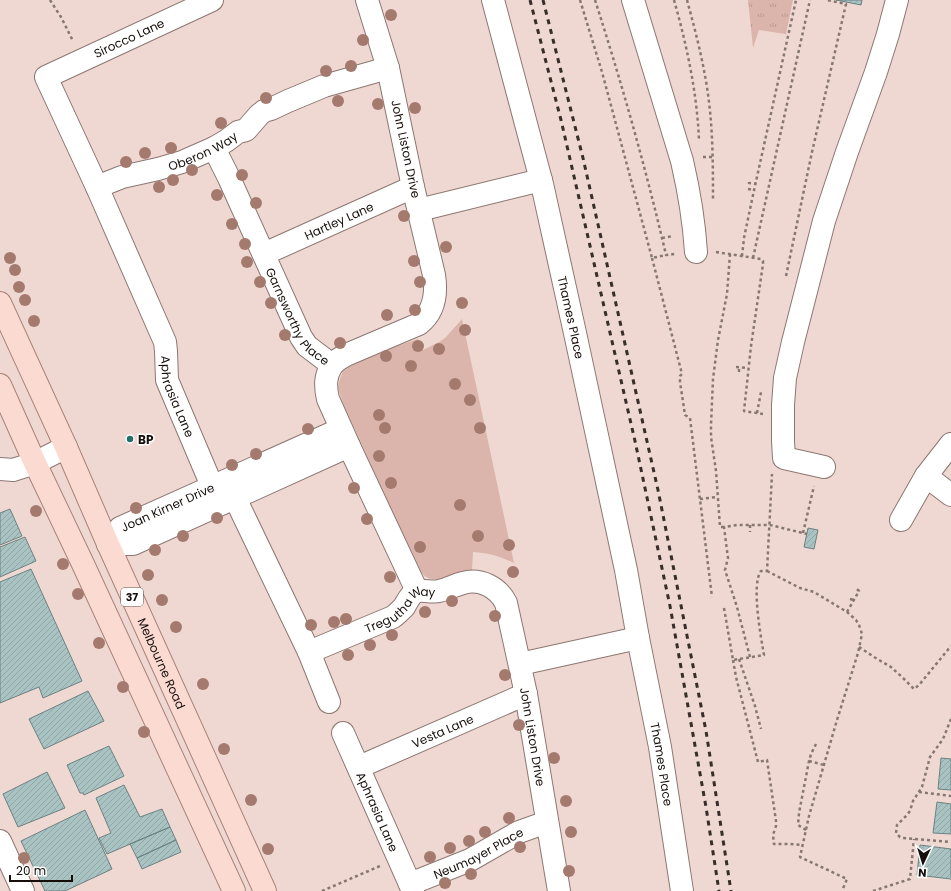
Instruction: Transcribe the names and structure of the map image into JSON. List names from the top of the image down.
{
  "streets": {
    "main road": ["37", "Melbourne Road"],
    "street": [
      "Sirocco Lane",
      "John Liston Drive",
      "Oberon Way",
      "Hartley Lane",
      "Garnsworthy Place",
      "Thames Place",
      "Aphrasia Lane",
      "Joan Kirner Drive",
      "Tregutha Way",
      "Vesta Lane",
      "Neumayer Place"
    ]
  },
  "crossings": [
    ["Sirocco Lane", "Aphrasia Lane"],
    ["John Liston Drive", "Oberon Way"],
    ["John Liston Drive", "Hartley Lane"],
    ["John Liston Drive", "Garnsworthy Place"],
    ["John Liston Drive", "Tregutha Way"],
    ["John Liston Drive", "Vesta Lane"],
    ["John Liston Drive", "Neumayer Place"],
    ["Oberon Way", "Garnsworthy Place"],
    ["Oberon Way", "Aphrasia Lane"],
    ["Hartley Lane", "Garnsworthy Place"],
    ["Garnsworthy Place", "Joan Kirner Drive"],
    ["Garnsworthy Place", "Tregutha Way"],
    ["Aphrasia Lane", "Joan Kirner Drive"],
    ["Aphrasia Lane", "Vesta Lane"],
    ["Aphrasia Lane", "Neumayer Place"],
    ["Joan Kirner Drive", "Melbourne Road"]
  ],
  "places": ["BP"],
  "scale_bar": "20 m",
  "north": "bottom"
}
